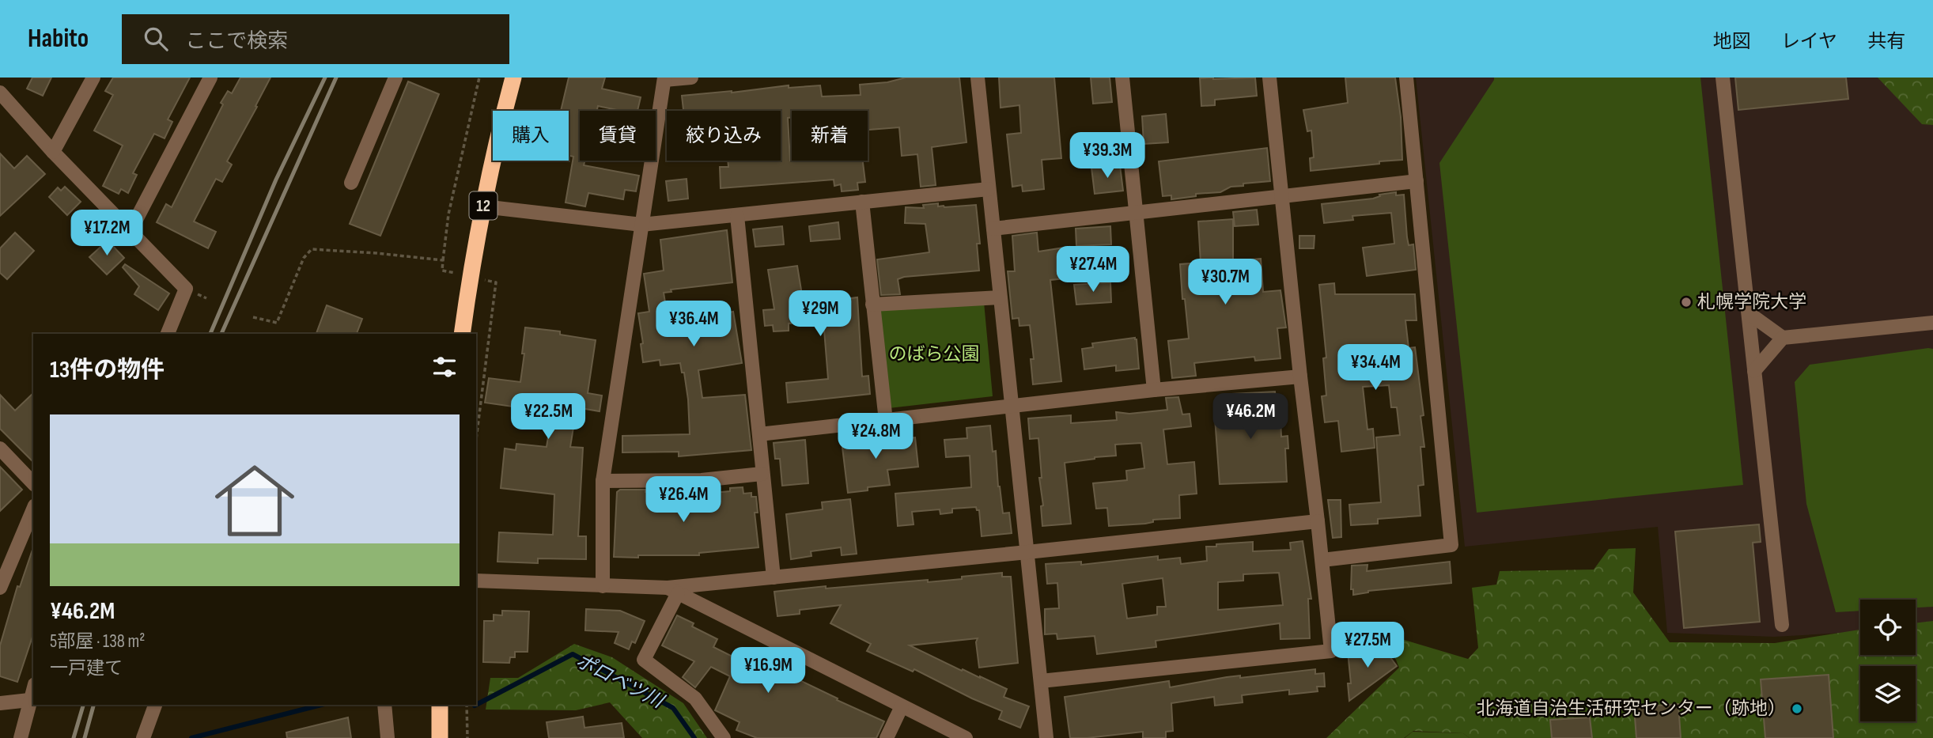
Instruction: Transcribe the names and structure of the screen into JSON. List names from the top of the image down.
{
  "streets": {
    "highway": ["12"]
  },
  "water": ["ポロベツ川"],
  "parks": ["のばら公園"],
  "places": ["札幌学院大学", "北海道自治生活研究センター（跡地）"],
  "page": {
    "header": "Habito",
    "search": "ここで検索",
    "nav": ["地図", "レイヤ", "共有"],
    "chip": [
      "購入",
      "賃貸",
      "絞り込み",
      "新着"
    ],
    "price": [
      "¥39.3M",
      "¥17.2M",
      "¥27.4M",
      "¥30.7M",
      "¥29M",
      "¥36.4M",
      "¥34.4M",
      "¥22.5M",
      "¥46.2M",
      "¥24.8M",
      "¥26.4M",
      "¥27.5M",
      "¥16.9M"
    ],
    "heading": "13件の物件",
    "list": [
      {
        "name": "¥46.2M",
        "note": "5部屋 · 138 m² · 一戸建て"
      }
    ]
  }
}
